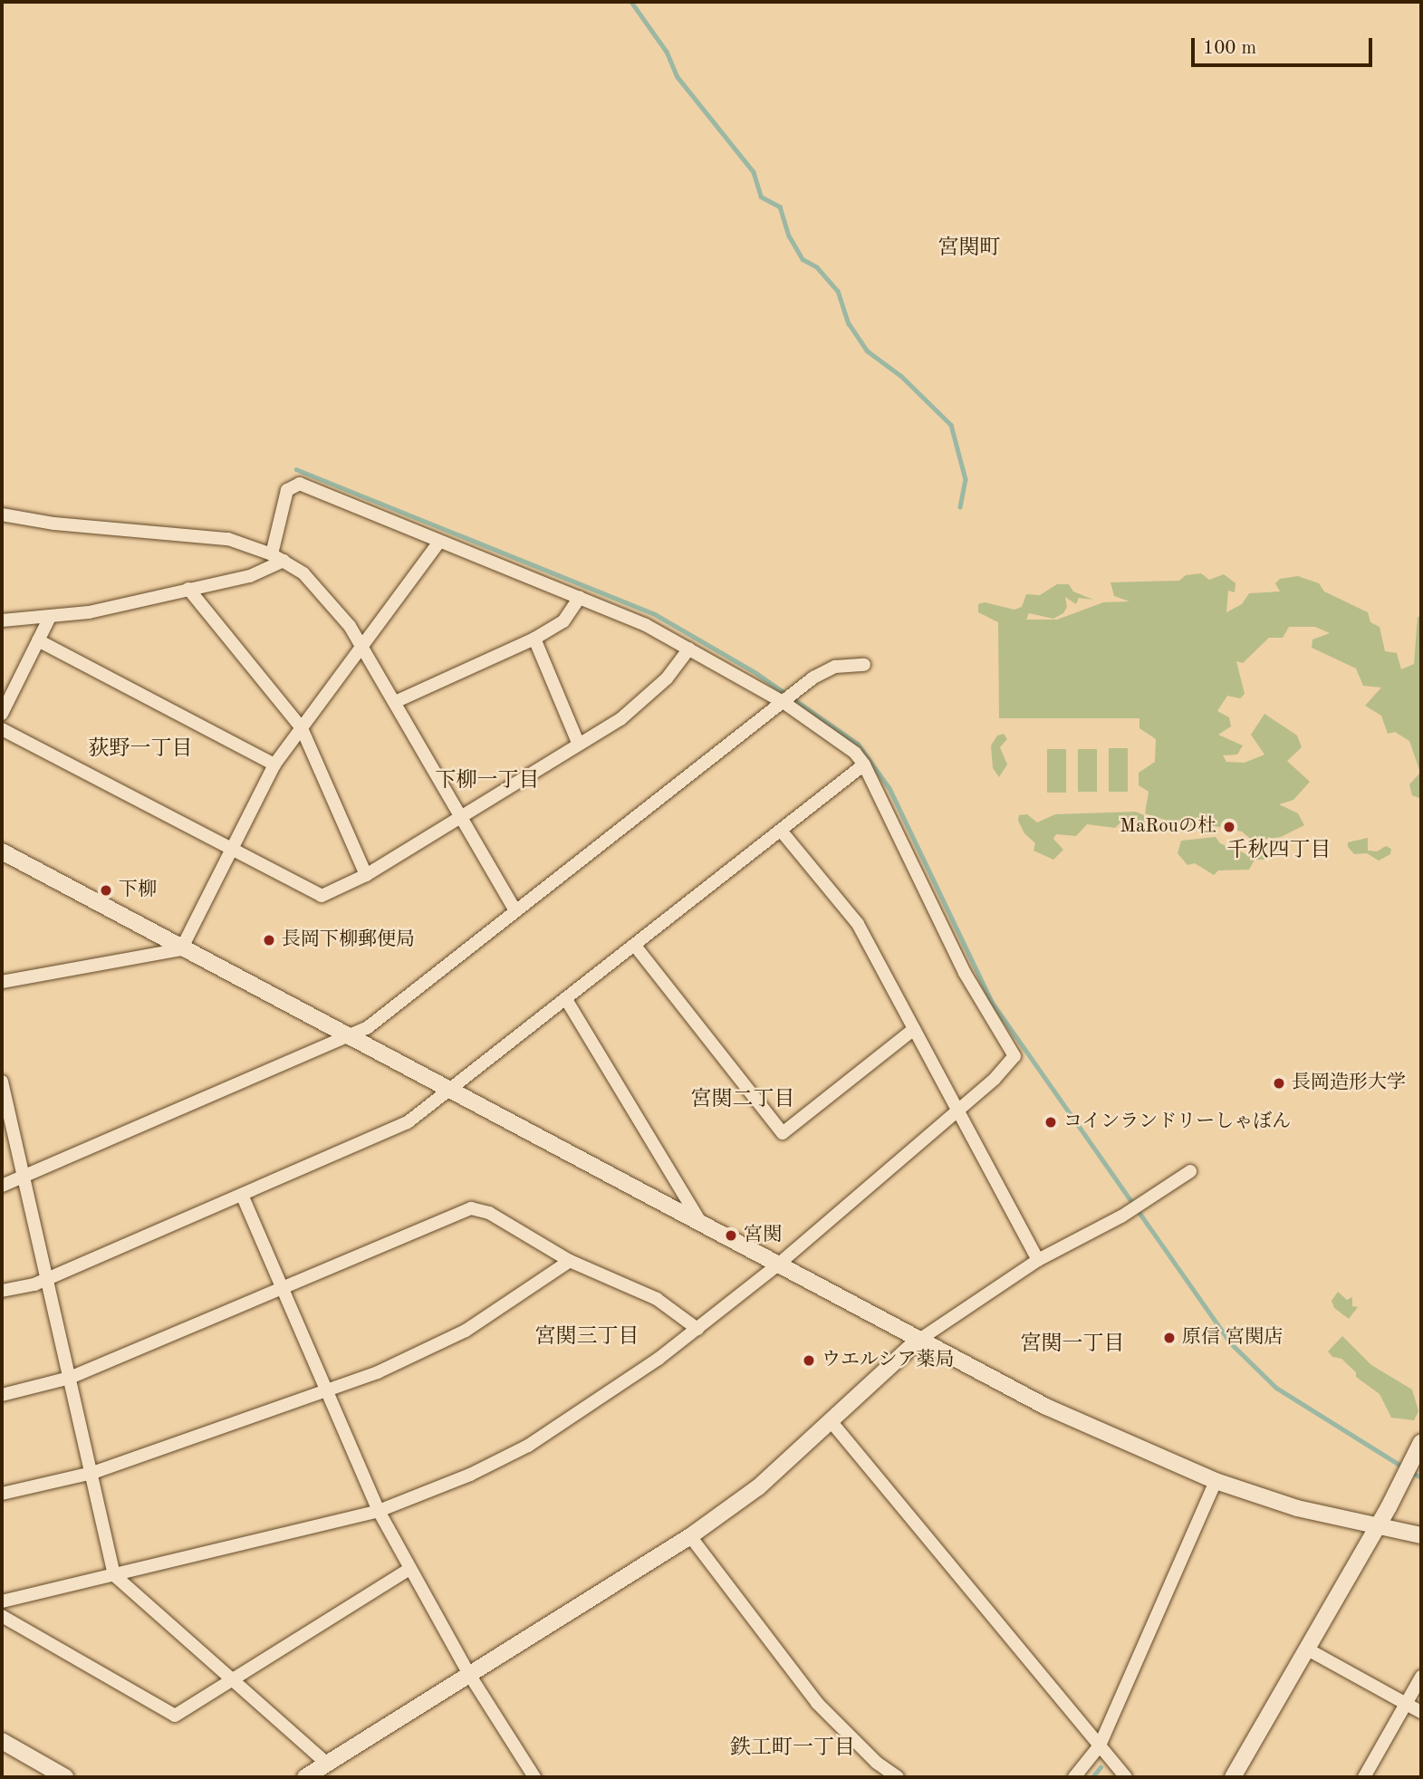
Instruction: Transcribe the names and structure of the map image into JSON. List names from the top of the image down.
{
  "districts": [
    "宮関町",
    "荻野一丁目",
    "下柳一丁目",
    "千秋四丁目",
    "宮関二丁目",
    "宮関三丁目",
    "宮関一丁目",
    "鉄工町一丁目"
  ],
  "places": [
    "MaRouの杜",
    "下柳",
    "長岡下柳郵便局",
    "長岡造形大学",
    "コインランドリーしゃぼん",
    "宮関",
    "原信 宮関店",
    "ウエルシア薬局"
  ],
  "scale_bar": "100 m"
}
